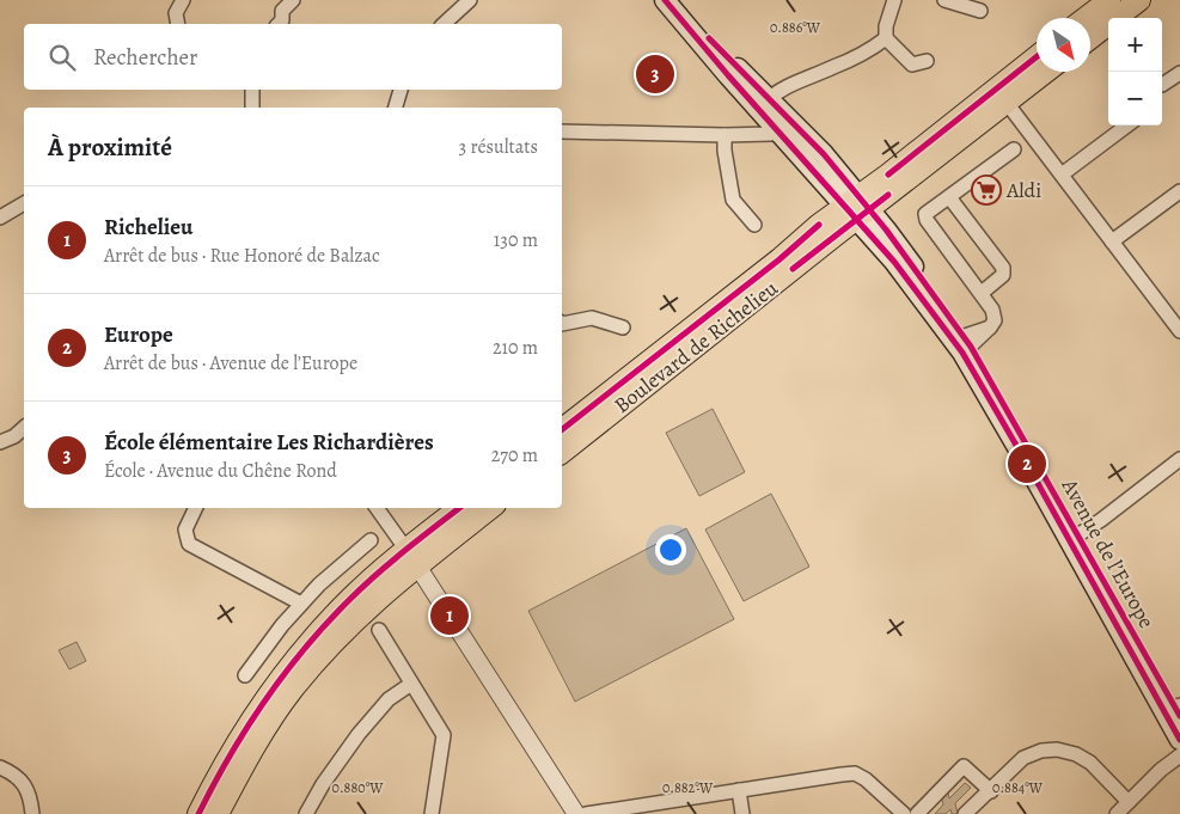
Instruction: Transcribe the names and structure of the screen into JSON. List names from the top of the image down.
{
  "streets": {
    "main road": ["Boulevard de Richelieu", "Avenue de l’Europe"]
  },
  "crossings": [
    ["Boulevard de Richelieu", "Avenue de l’Europe"]
  ],
  "places": {
    "supermarket": ["Aldi"]
  },
  "north": "bottom right",
  "page": {
    "map_buttons": ["+", "−"],
    "search": "Rechercher",
    "pins": ["3", "2", "1"],
    "heading": ["À proximité", "3 résultats"],
    "list": [
      {
        "mark": "1",
        "name": "Richelieu",
        "note": "Arrêt de bus · Rue Honoré de Balzac",
        "value": "130 m"
      },
      {
        "mark": "2",
        "name": "Europe",
        "note": "Arrêt de bus · Avenue de l’Europe",
        "value": "210 m"
      },
      {
        "mark": "3",
        "name": "École élémentaire Les Richardières",
        "note": "École · Avenue du Chêne Rond",
        "value": "270 m"
      }
    ]
  },
  "coordinates": [
    "0.886°W",
    "0.880°W",
    "0.882°W",
    "0.884°W"
  ]
}
